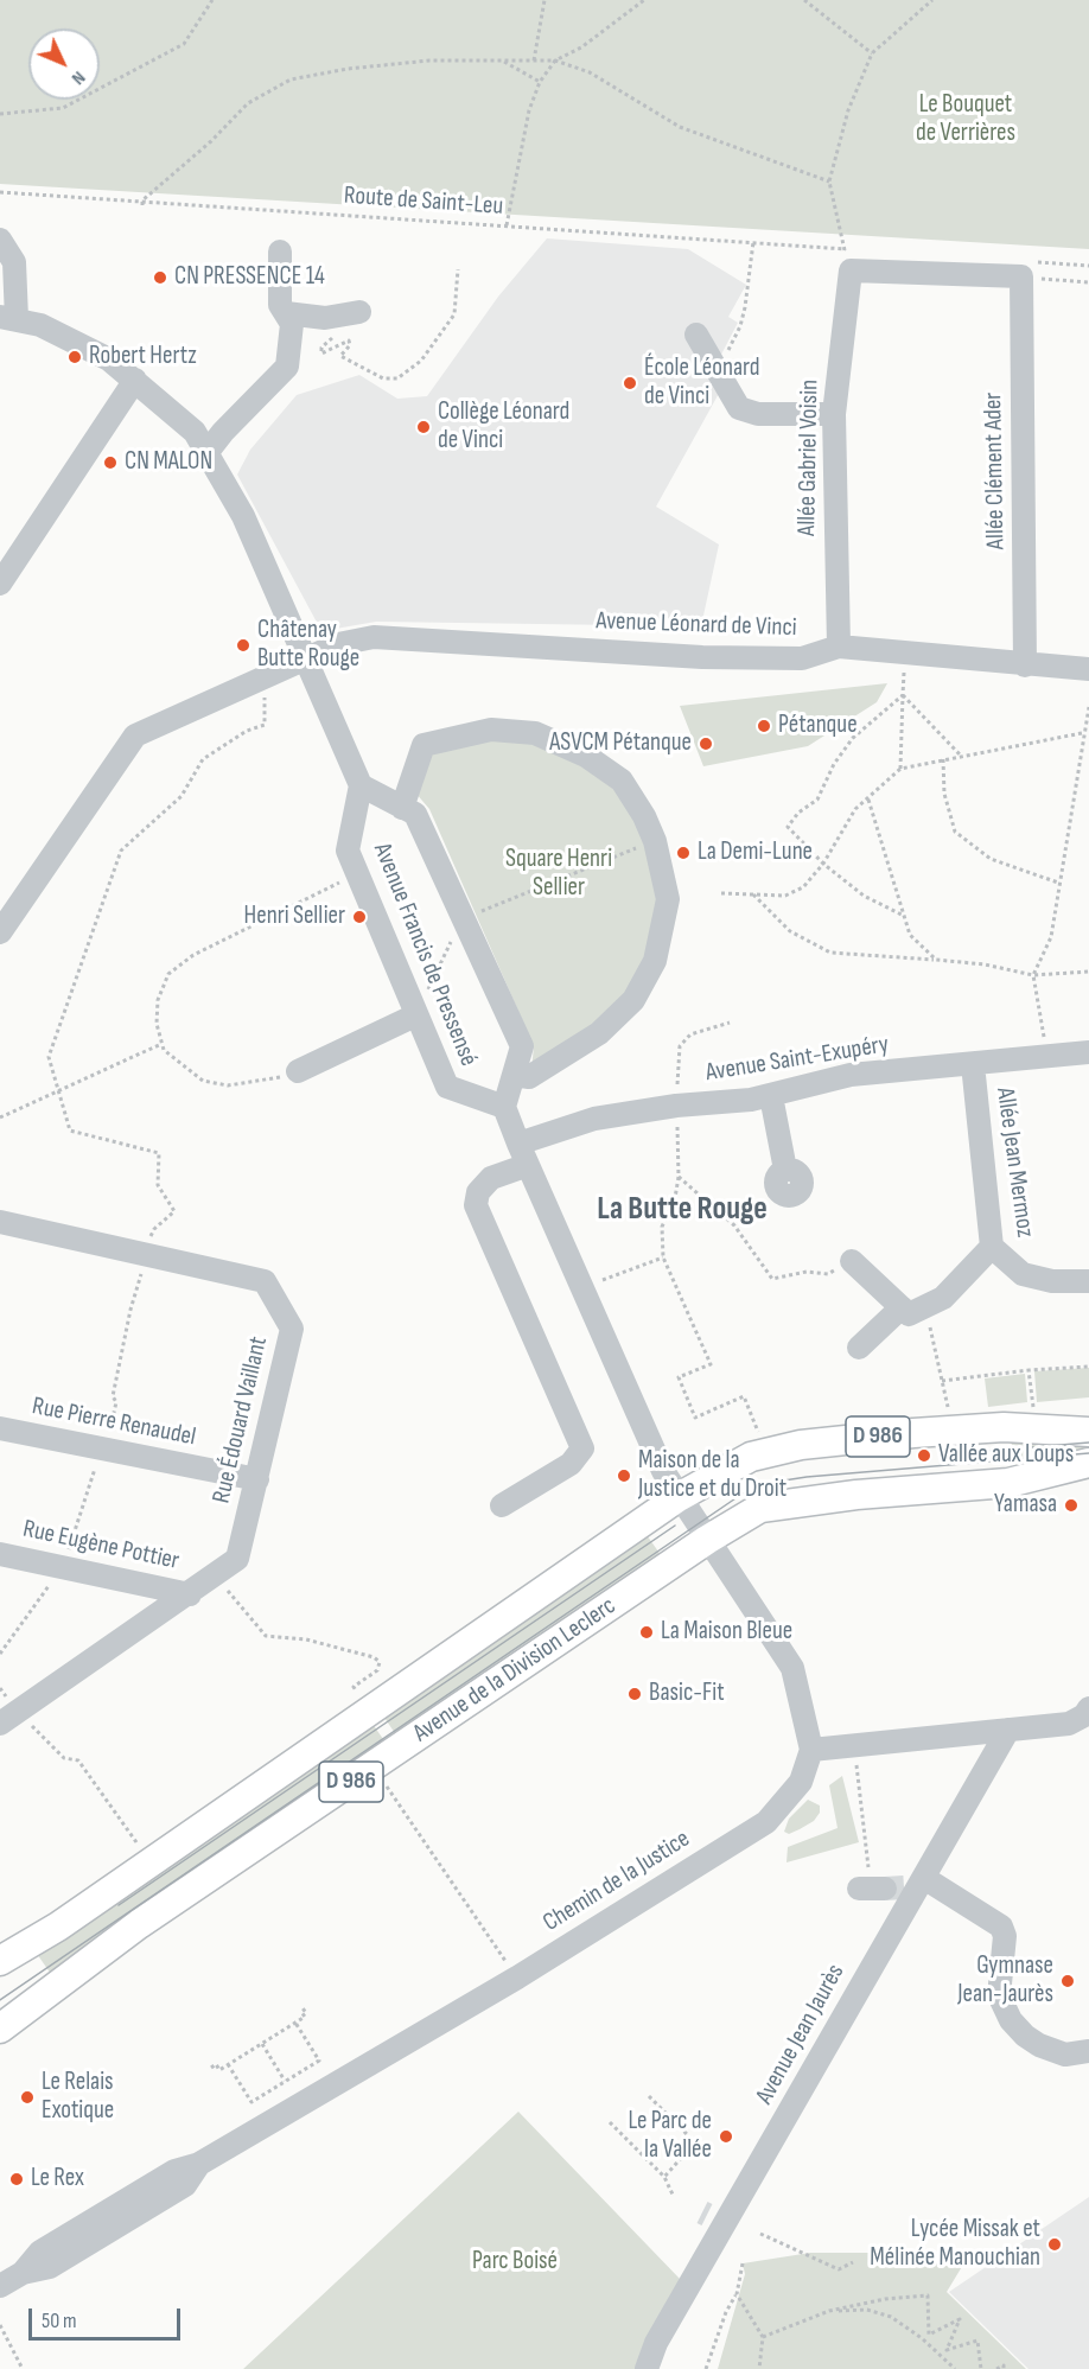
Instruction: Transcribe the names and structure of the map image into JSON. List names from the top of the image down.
{
  "streets": {
    "main road": ["D 986", "Avenue de la Division Leclerc"],
    "street": [
      "Allée Gabriel Voisin",
      "Allée Clément Ader",
      "Avenue Léonard de Vinci",
      "Avenue Francis de Pressensé",
      "Avenue Saint-Exupéry",
      "Allée Jean Mermoz",
      "Rue Édouard Vaillant",
      "Rue Pierre Renaudel",
      "Rue Eugène Pottier",
      "Chemin de la Justice",
      "Avenue Jean Jaurès"
    ],
    "path": ["Route de Saint-Leu"]
  },
  "crossings": [
    ["Route de Saint-Leu", "Allée Gabriel Voisin"],
    ["Allée Gabriel Voisin", "Avenue Léonard de Vinci"],
    ["Allée Clément Ader", "Avenue Léonard de Vinci"],
    ["Avenue Saint-Exupéry", "Allée Jean Mermoz"],
    ["Rue Édouard Vaillant", "Rue Pierre Renaudel"],
    ["Rue Édouard Vaillant", "Rue Eugène Pottier"]
  ],
  "districts": ["La Butte Rouge"],
  "parks": ["Le Bouquet de Verrières", "Square Henri Sellier", "Parc Boisé"],
  "places": [
    "CN PRESSENCE 14",
    "Robert Hertz",
    "École Léonard de Vinci",
    "Collège Léonard de Vinci",
    "CN MALON",
    "Châtenay Butte Rouge",
    "Pétanque",
    "ASVCM Pétanque",
    "La Demi-Lune",
    "Henri Sellier",
    "Vallée aux Loups",
    "Maison de la Justice et du Droit",
    "Yamasa",
    "La Maison Bleue",
    "Basic-Fit",
    "Gymnase Jean-Jaurès",
    "Le Relais Exotique",
    "Le Parc de la Vallée",
    "Le Rex",
    "Lycée Missak et Mélinée Manouchian"
  ],
  "scale_bar": "50 m",
  "north": "bottom right"
}
